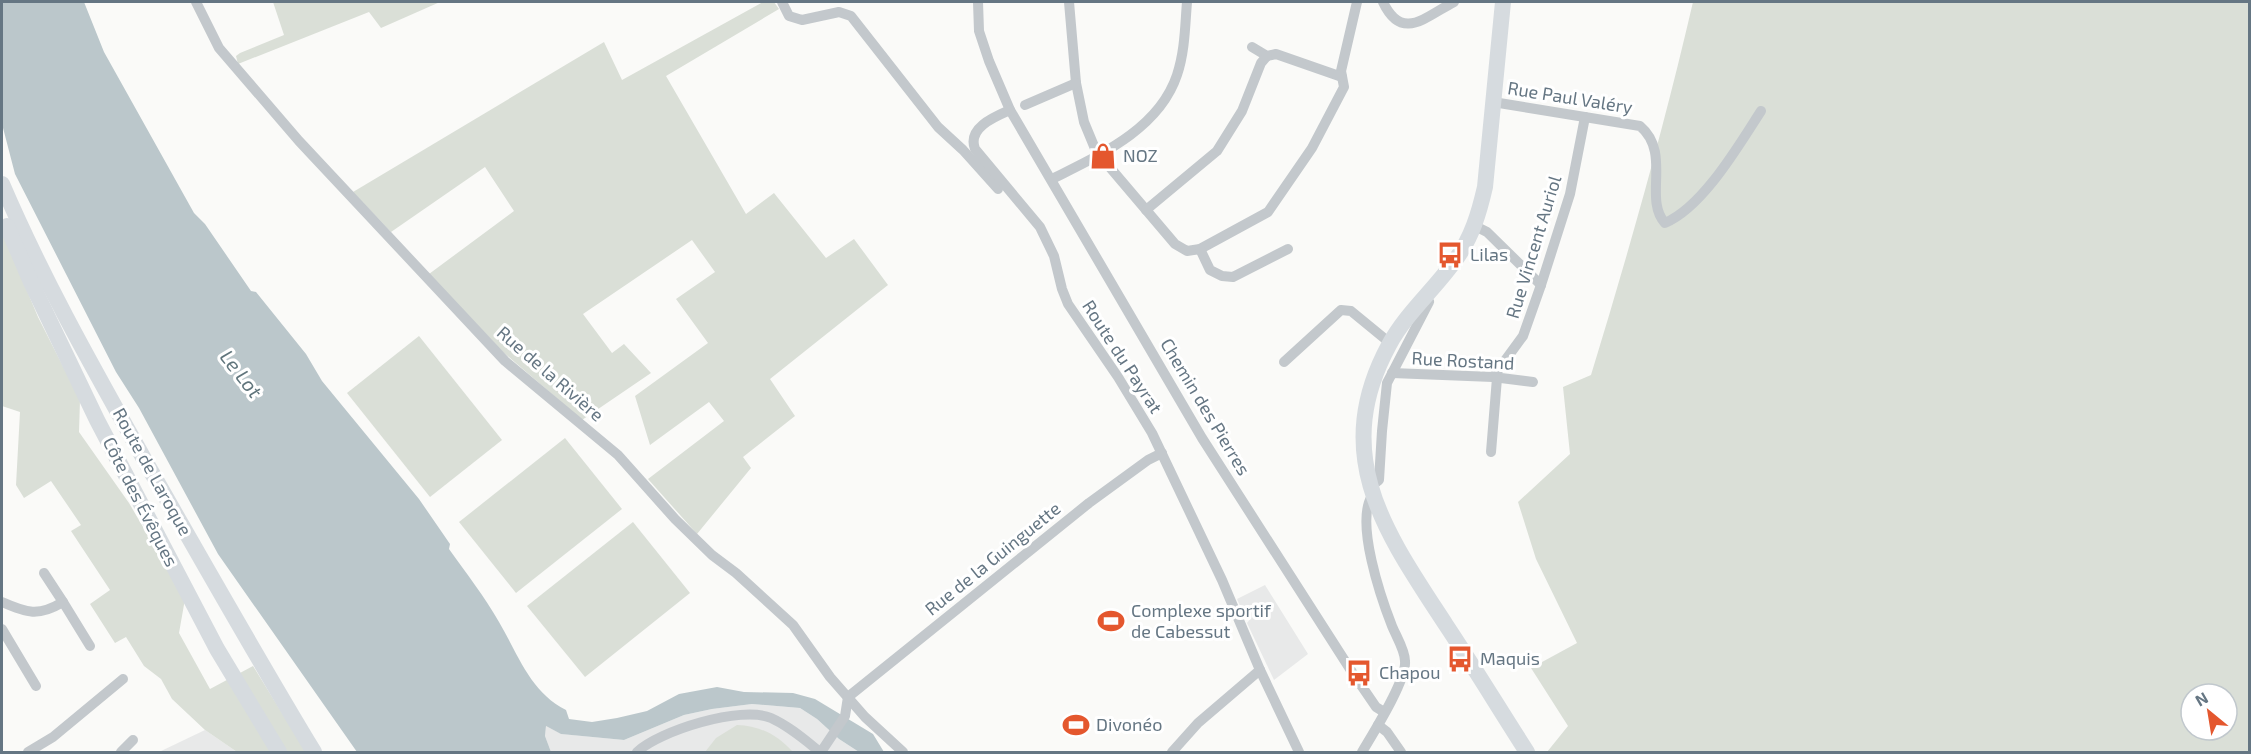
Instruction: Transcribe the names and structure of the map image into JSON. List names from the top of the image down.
{
  "streets": {
    "main road": ["Route de Laroque", "Côte des Évêques"],
    "street": [
      "Rue Paul Valéry",
      "Rue Vincent Auriol",
      "Route du Payrat",
      "Rue Rostand",
      "Rue de la Rivière",
      "Chemin des Pierres",
      "Rue de la Guinguette"
    ]
  },
  "crossings": [
    ["Rue Paul Valéry", "Rue Vincent Auriol"],
    ["Rue Vincent Auriol", "Rue Rostand"],
    ["Route du Payrat", "Chemin des Pierres"],
    ["Route du Payrat", "Rue de la Guinguette"],
    ["Rue de la Rivière", "Rue de la Guinguette"]
  ],
  "water": ["Le Lot"],
  "places": {
    "shop": ["NOZ"],
    "bus stop": ["Lilas", "Maquis", "Chapou"],
    "sports": ["Complexe sportif de Cabessut", "Divonéo"]
  },
  "north": "top left"
}
